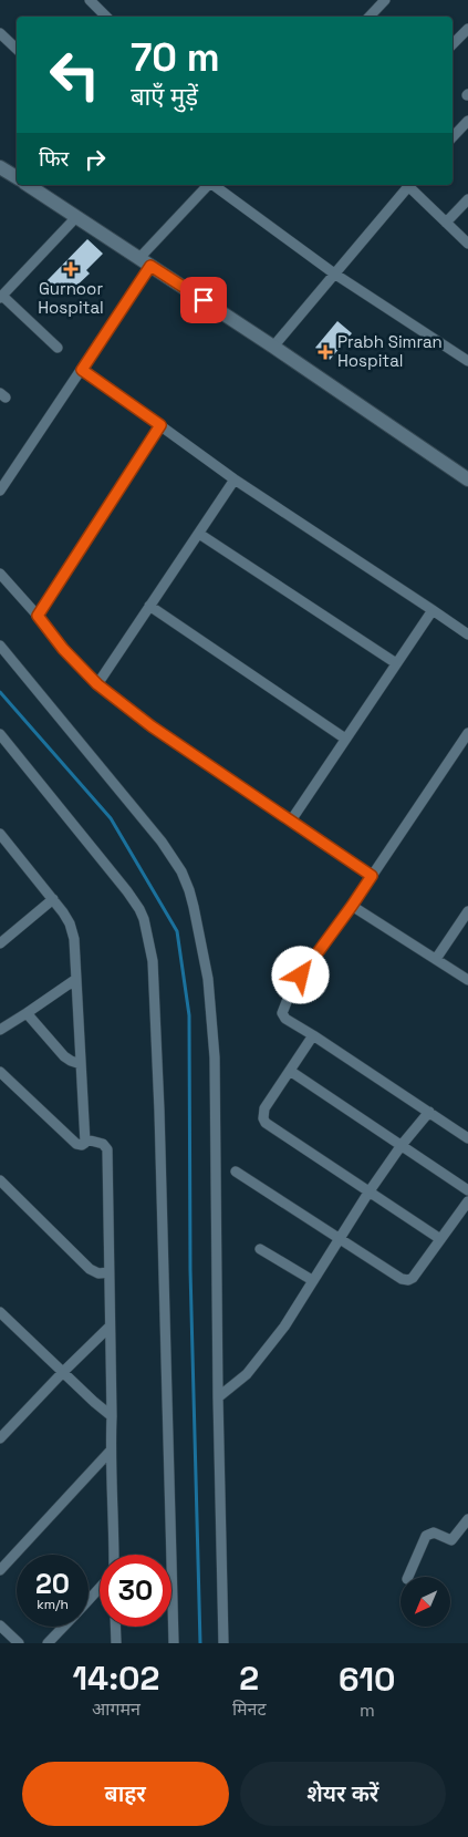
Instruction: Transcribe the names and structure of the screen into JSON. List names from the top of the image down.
{
  "places": {
    "health": ["Gurnoor Hospital", "Prabh Simran Hospital"]
  },
  "north": "bottom left",
  "page": {
    "turn": ["70 m", "बाएँ मुड़ें"],
    "then": "फिर",
    "speed": "20 km/h",
    "limit": "30",
    "eta": [
      "14:02",
      "आगमन",
      "2",
      "मिनट",
      "610",
      "m"
    ],
    "buttons": ["बाहर", "शेयर करें"]
  }
}
